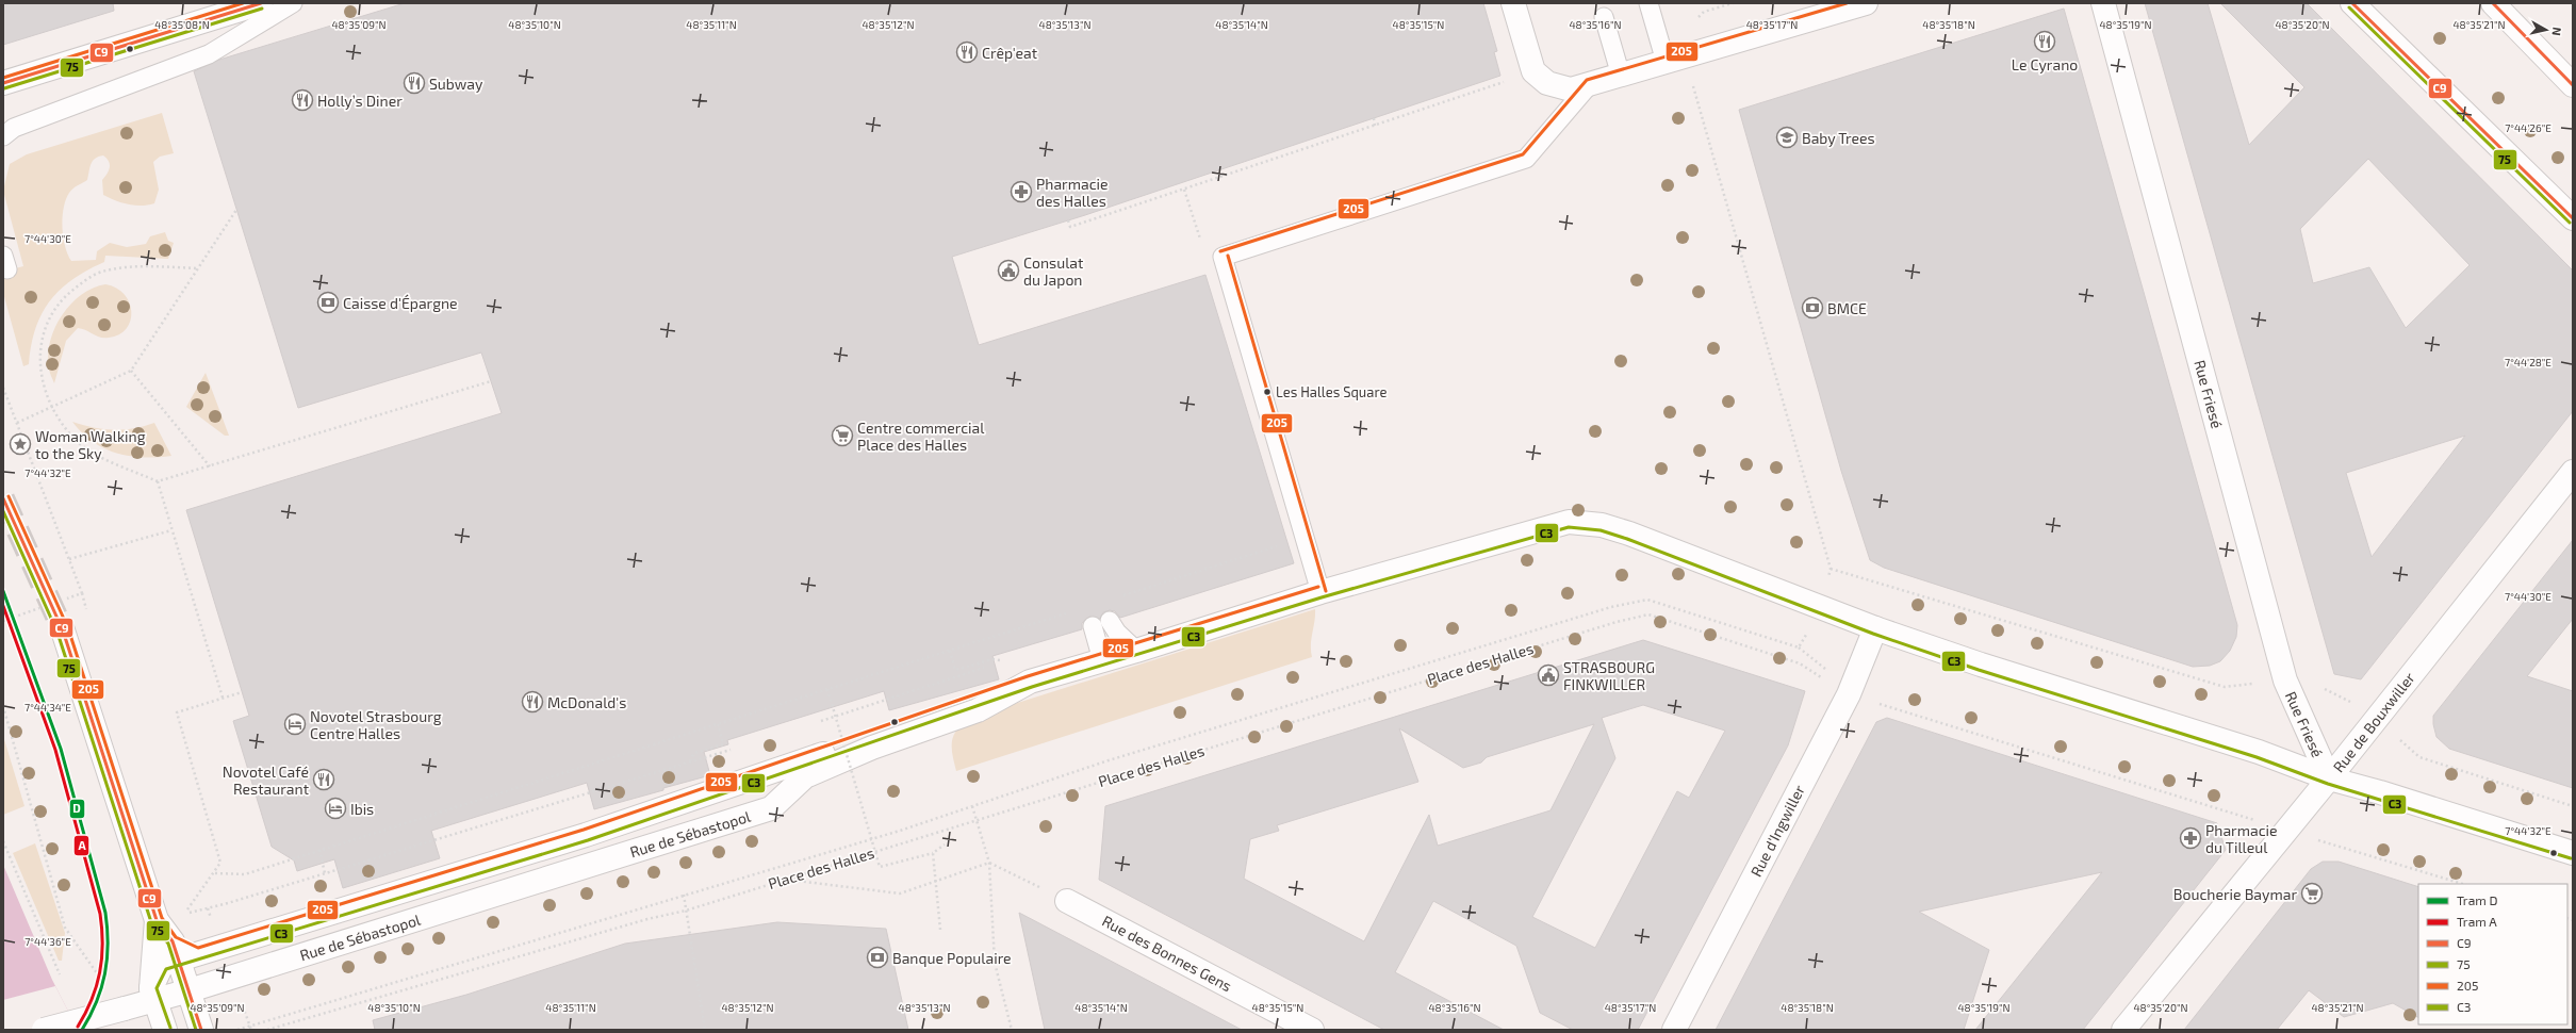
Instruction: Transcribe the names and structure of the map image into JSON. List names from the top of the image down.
{
  "streets": {
    "street": [
      "Rue Friesé",
      "Rue de Bouxwiller",
      "Rue d'Ingwiller",
      "Rue de Sébastopol",
      "Rue des Bonnes Gens"
    ],
    "path": ["Place des Halles"]
  },
  "crossings": [
    ["Rue Friesé", "Rue de Bouxwiller"],
    ["Rue Friesé", "Rue de Sébastopol"],
    ["Place des Halles", "Rue de Bouxwiller"],
    ["Place des Halles", "Rue d'Ingwiller"],
    ["Rue de Bouxwiller", "Rue de Sébastopol"],
    ["Rue d'Ingwiller", "Rue de Sébastopol"]
  ],
  "places": {
    "restaurant": [
      "Le Cyrano",
      "Crêp'eat",
      "Subway",
      "Holly’s Diner",
      "McDonald's",
      "Novotel Café Restaurant"
    ],
    "school or university": ["Baby Trees"],
    "pharmacy": ["Pharmacie des Halles", "Pharmacie du Tilleul"],
    "public building": ["Consulat du Japon", "STRASBOURG FINKWILLER"],
    "bank": ["Caisse d'Épargne", "BMCE", "Banque Populaire"],
    "other": ["Les Halles Square"],
    "supermarket": ["Centre commercial Place des Halles", "Boucherie Baymar"],
    "place": ["Woman Walking to the Sky"],
    "hotel": ["Novotel Strasbourg Centre Halles", "Ibis"]
  },
  "lines": [
    "transit line C9",
    "transit line 205",
    "transit line 75",
    "transit line C3",
    "tram line D",
    "tram line A"
  ],
  "legend": [
    "Tram D",
    "Tram A",
    "C9",
    "75",
    "205",
    "C3"
  ],
  "north": "right",
  "coordinates": [
    "48°35'08\"N",
    "48°35'09\"N",
    "48°35'10\"N",
    "48°35'11\"N",
    "48°35'12\"N",
    "48°35'13\"N",
    "48°35'14\"N",
    "48°35'15\"N",
    "48°35'16\"N",
    "48°35'17\"N",
    "48°35'18\"N",
    "48°35'19\"N",
    "48°35'20\"N",
    "48°35'21\"N",
    "7°44'26\"E",
    "7°44'30\"E",
    "7°44'28\"E",
    "7°44'32\"E",
    "7°44'34\"E",
    "7°44'36\"E"
  ]
}
